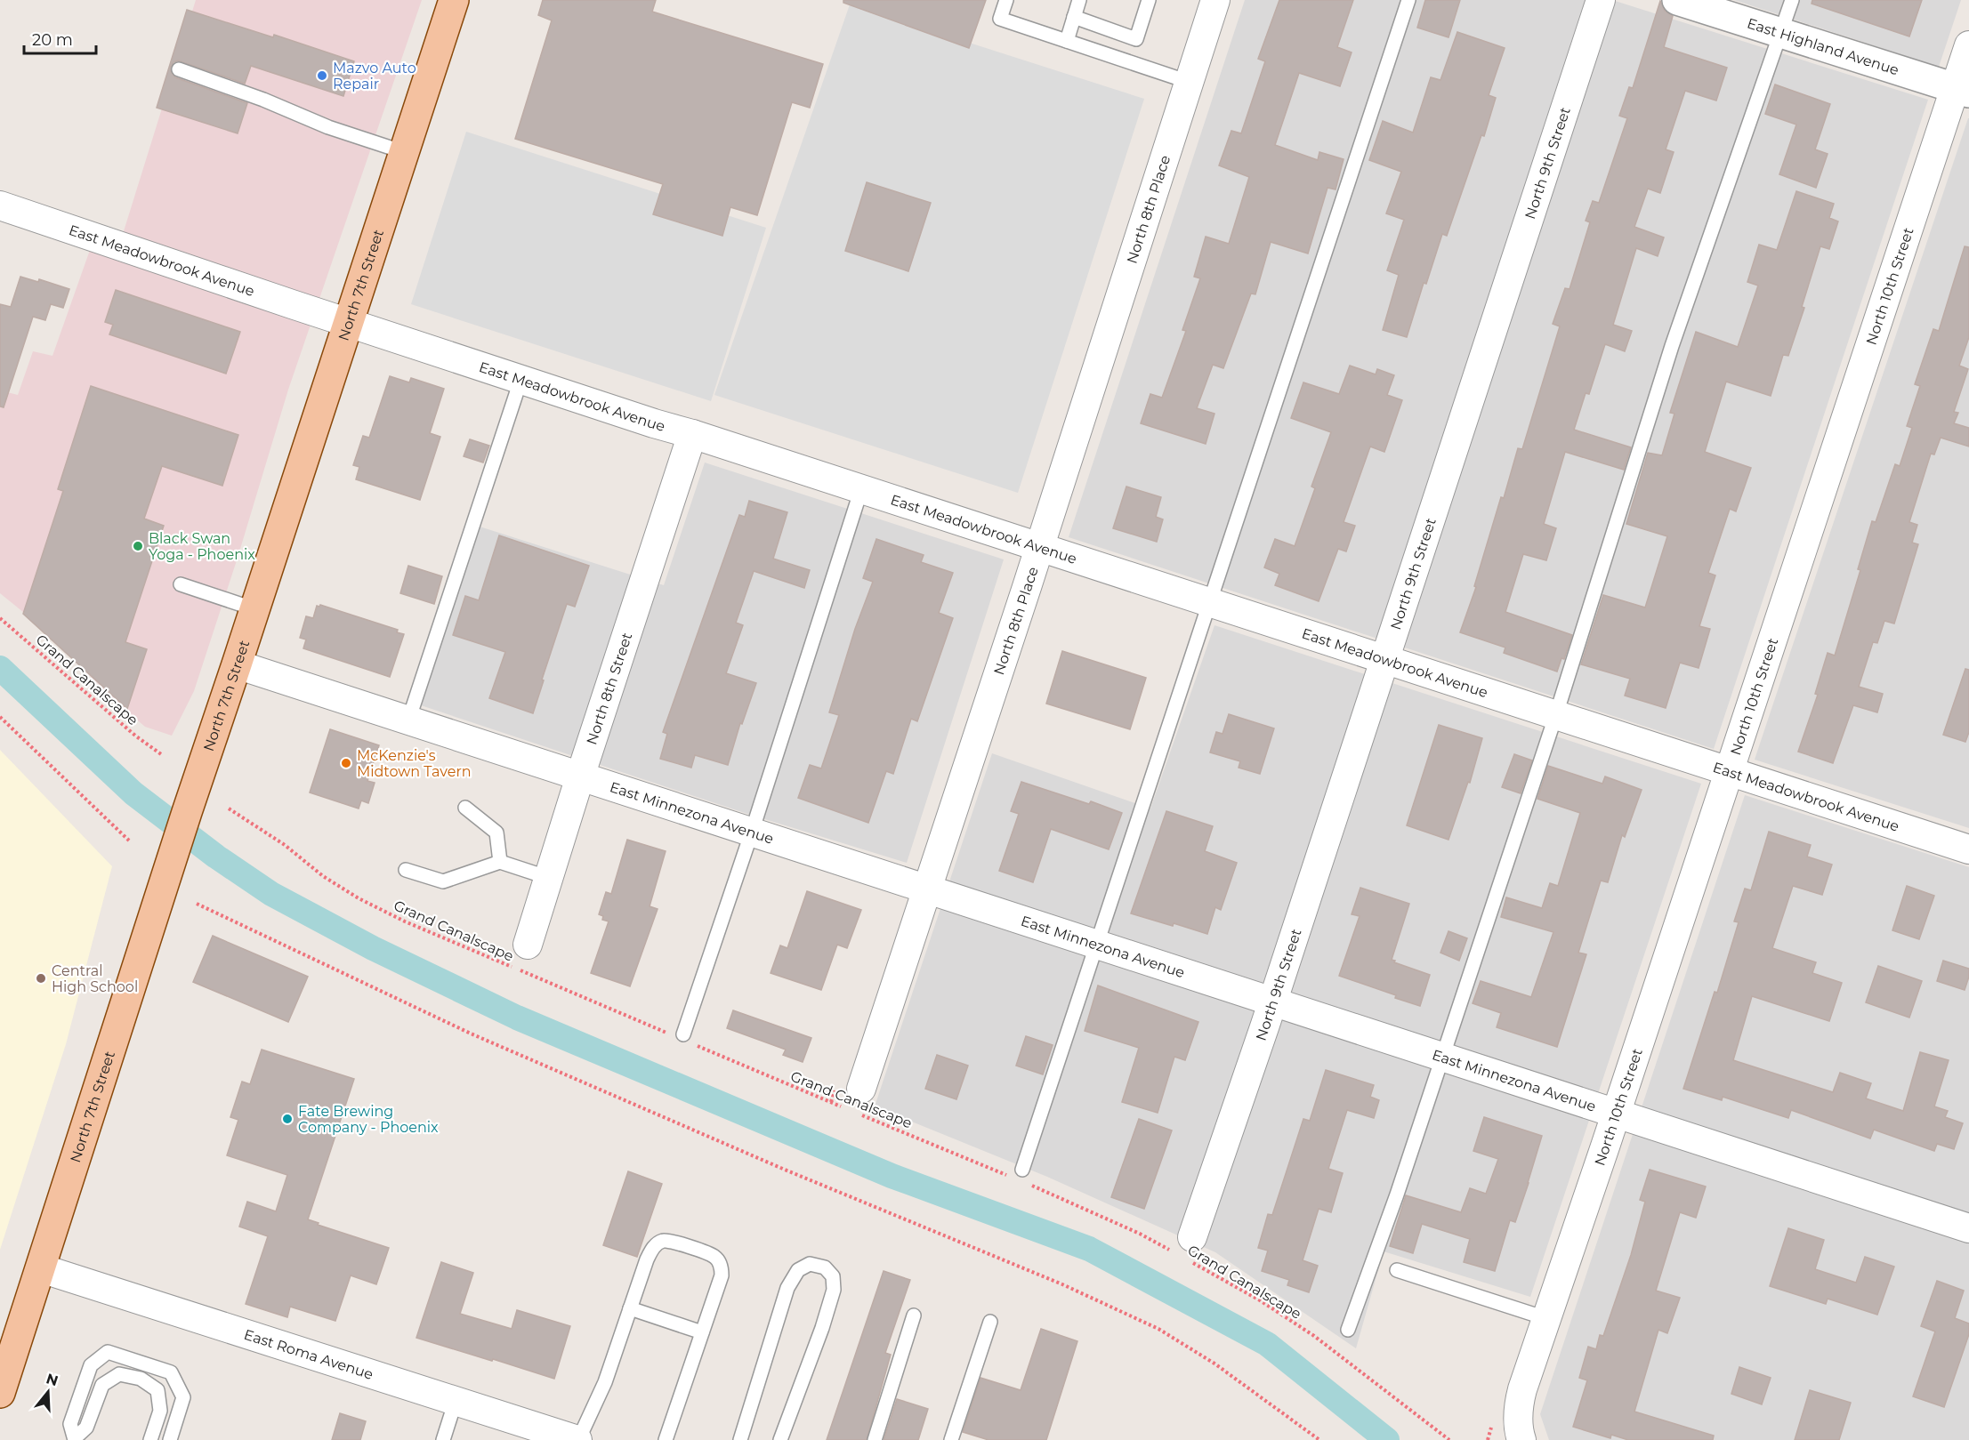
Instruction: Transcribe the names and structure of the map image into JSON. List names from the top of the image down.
{
  "streets": {
    "main road": ["North 7th Street"],
    "street": [
      "East Highland Avenue",
      "North 9th Street",
      "North 8th Place",
      "East Meadowbrook Avenue",
      "North 10th Street",
      "North 8th Street",
      "East Minnezona Avenue",
      "East Roma Avenue"
    ],
    "path": ["Grand Canalscape"]
  },
  "crossings": [
    ["East Highland Avenue", "North 10th Street"],
    ["North 9th Street", "East Meadowbrook Avenue"],
    ["North 9th Street", "Grand Canalscape"],
    ["North 9th Street", "East Minnezona Avenue"],
    ["North 8th Place", "East Meadowbrook Avenue"],
    ["North 8th Place", "Grand Canalscape"],
    ["North 8th Place", "East Minnezona Avenue"],
    ["East Meadowbrook Avenue", "North 7th Street"],
    ["East Meadowbrook Avenue", "North 10th Street"],
    ["East Meadowbrook Avenue", "North 8th Street"],
    ["North 7th Street", "East Minnezona Avenue"],
    ["North 7th Street", "East Roma Avenue"],
    ["North 10th Street", "East Minnezona Avenue"],
    ["North 8th Street", "East Minnezona Avenue"]
  ],
  "places": [
    "Mazvo Auto Repair",
    "Black Swan Yoga - Phoenix",
    "McKenzie's Midtown Tavern",
    "Central High School",
    "Fate Brewing Company - Phoenix"
  ],
  "scale_bar": "20 m",
  "north": "top"
}
